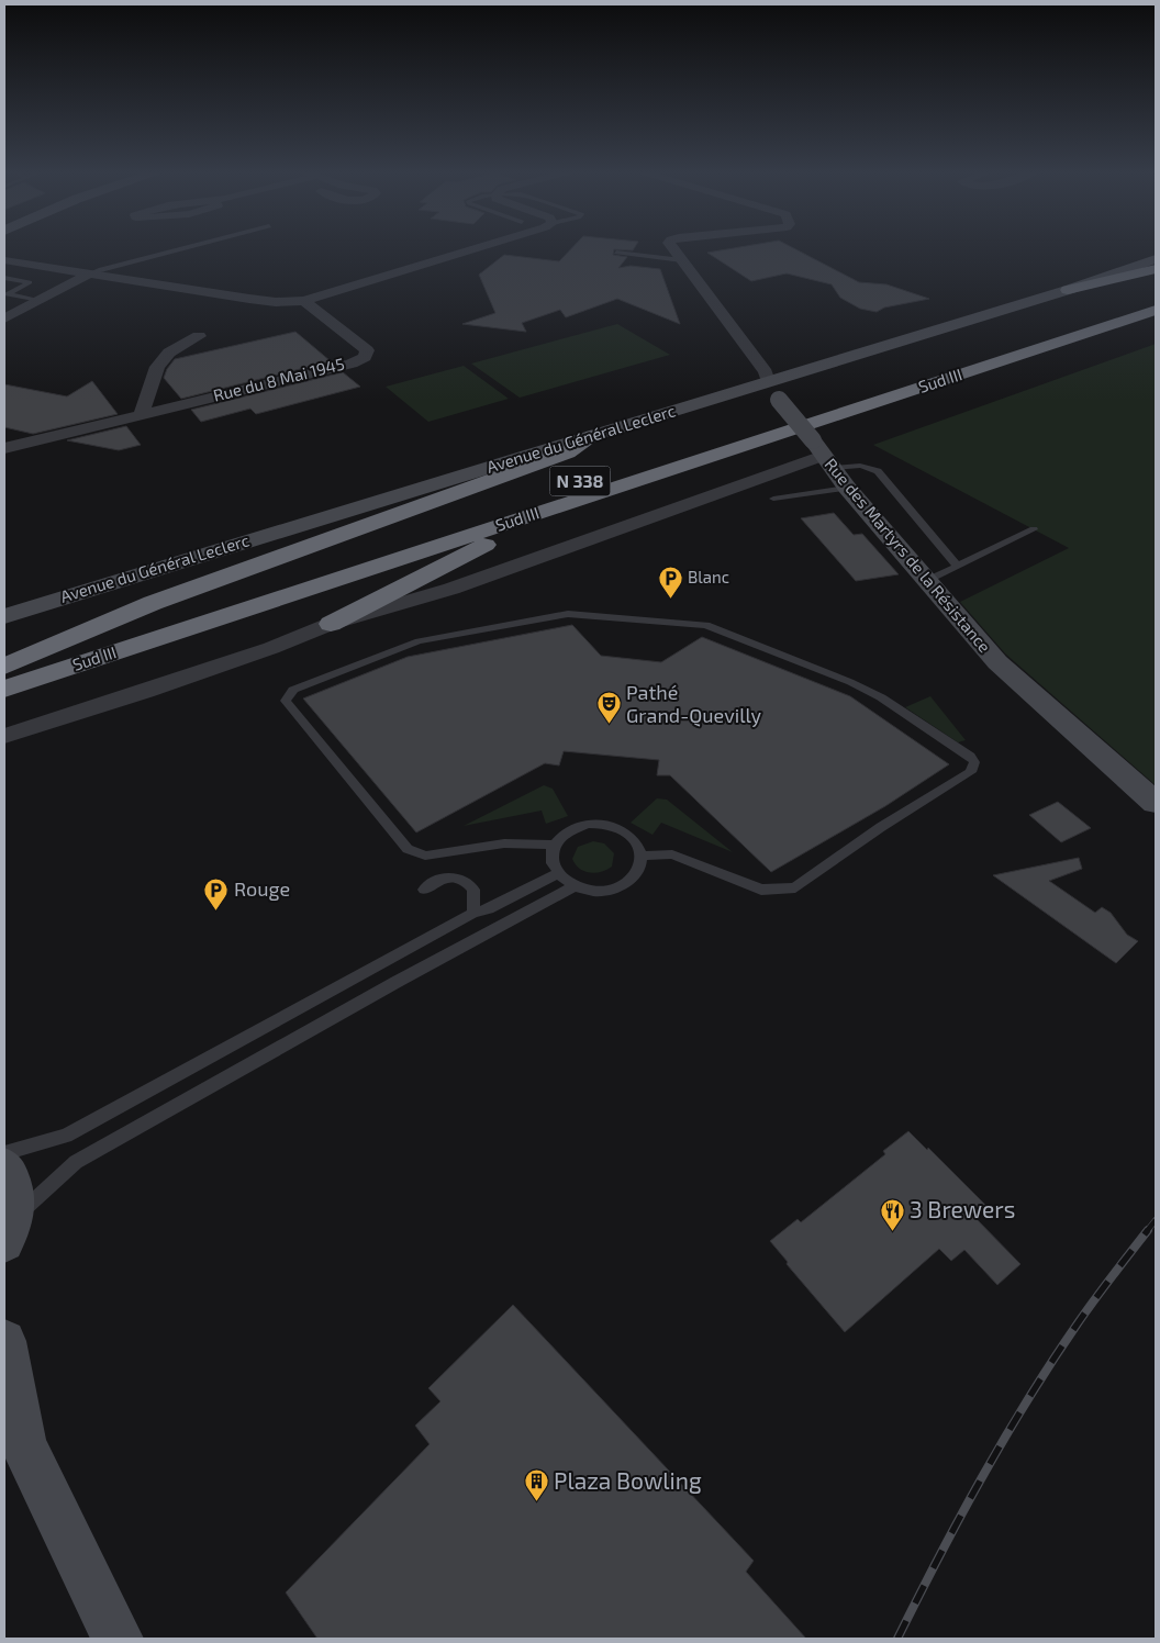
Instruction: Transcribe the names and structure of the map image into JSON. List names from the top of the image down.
{
  "streets": {
    "highway": ["Sud III", "N 338"],
    "street": ["Rue du 8 Mai 1945", "Avenue du Général Leclerc", "Rue des Martyrs de la Résistance"]
  },
  "crossings": [
    ["Avenue du Général Leclerc", "Rue des Martyrs de la Résistance"]
  ],
  "places": {
    "parking": ["Blanc", "Rouge"],
    "theatre": ["Pathé Grand-Quevilly"],
    "restaurant": ["3 Brewers"],
    "building": ["Plaza Bowling"]
  }
}
